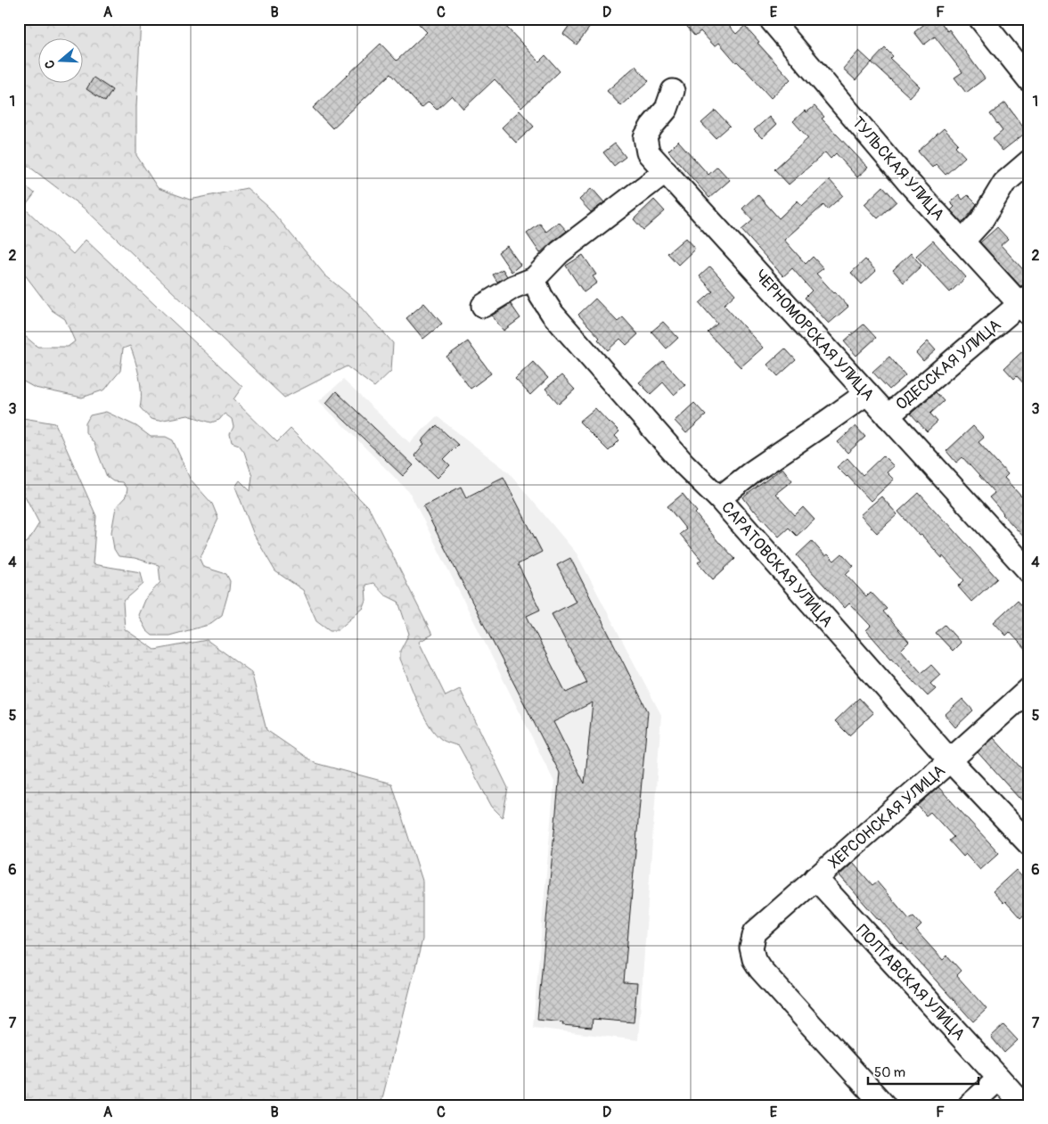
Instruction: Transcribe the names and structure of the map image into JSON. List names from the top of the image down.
{
  "streets": {
    "street": [
      "ТУЛЬСКАЯ УЛИЦА",
      "ЧЕРНОМОРСКАЯ УЛИЦА",
      "ОДЕССКАЯ УЛИЦА",
      "САРАТОВСКАЯ УЛИЦА",
      "ХЕРСОНСКАЯ УЛИЦА",
      "ПОЛТАВСКАЯ УЛИЦА"
    ]
  },
  "crossings": [
    ["ТУЛЬСКАЯ УЛИЦА", "ОДЕССКАЯ УЛИЦА"],
    ["ЧЕРНОМОРСКАЯ УЛИЦА", "ОДЕССКАЯ УЛИЦА"],
    ["САРАТОВСКАЯ УЛИЦА", "ХЕРСОНСКАЯ УЛИЦА"],
    ["ХЕРСОНСКАЯ УЛИЦА", "ПОЛТАВСКАЯ УЛИЦА"]
  ],
  "scale_bar": "50 m",
  "north": "left",
  "grid": {
    "columns": [
      "A",
      "B",
      "C",
      "D",
      "E",
      "F"
    ],
    "rows": [
      "1",
      "2",
      "3",
      "4",
      "5",
      "6",
      "7"
    ]
  }
}
